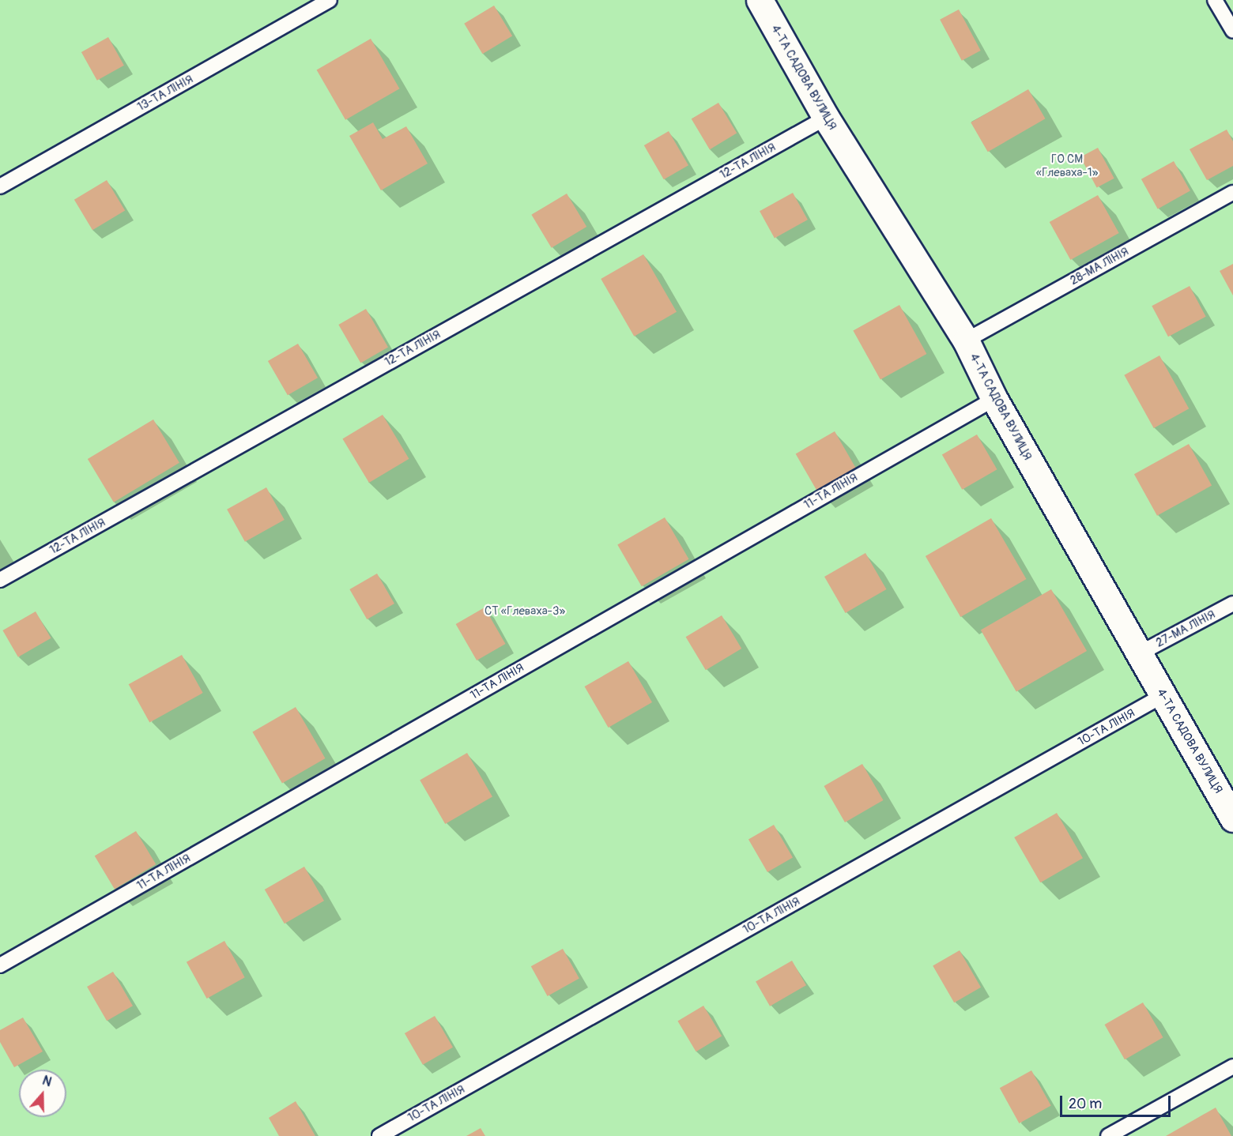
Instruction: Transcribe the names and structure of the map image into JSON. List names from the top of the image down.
{
  "streets": {
    "street": ["4-ТА САДОВА ВУЛИЦЯ"],
    "lane": [
      "13-ТА ЛІНІЯ",
      "12-ТА ЛІНІЯ",
      "28-МА ЛІНІЯ",
      "11-ТА ЛІНІЯ",
      "27-МА ЛІНІЯ",
      "10-ТА ЛІНІЯ"
    ]
  },
  "crossings": [
    ["4-ТА САДОВА ВУЛИЦЯ", "12-ТА ЛІНІЯ"],
    ["4-ТА САДОВА ВУЛИЦЯ", "28-МА ЛІНІЯ"],
    ["4-ТА САДОВА ВУЛИЦЯ", "11-ТА ЛІНІЯ"],
    ["4-ТА САДОВА ВУЛИЦЯ", "27-МА ЛІНІЯ"],
    ["4-ТА САДОВА ВУЛИЦЯ", "10-ТА ЛІНІЯ"]
  ],
  "parks": ["ГО СМ «Глеваха-1»", "СТ «Глеваха-3»"],
  "scale_bar": "20 m",
  "north": "top"
}
